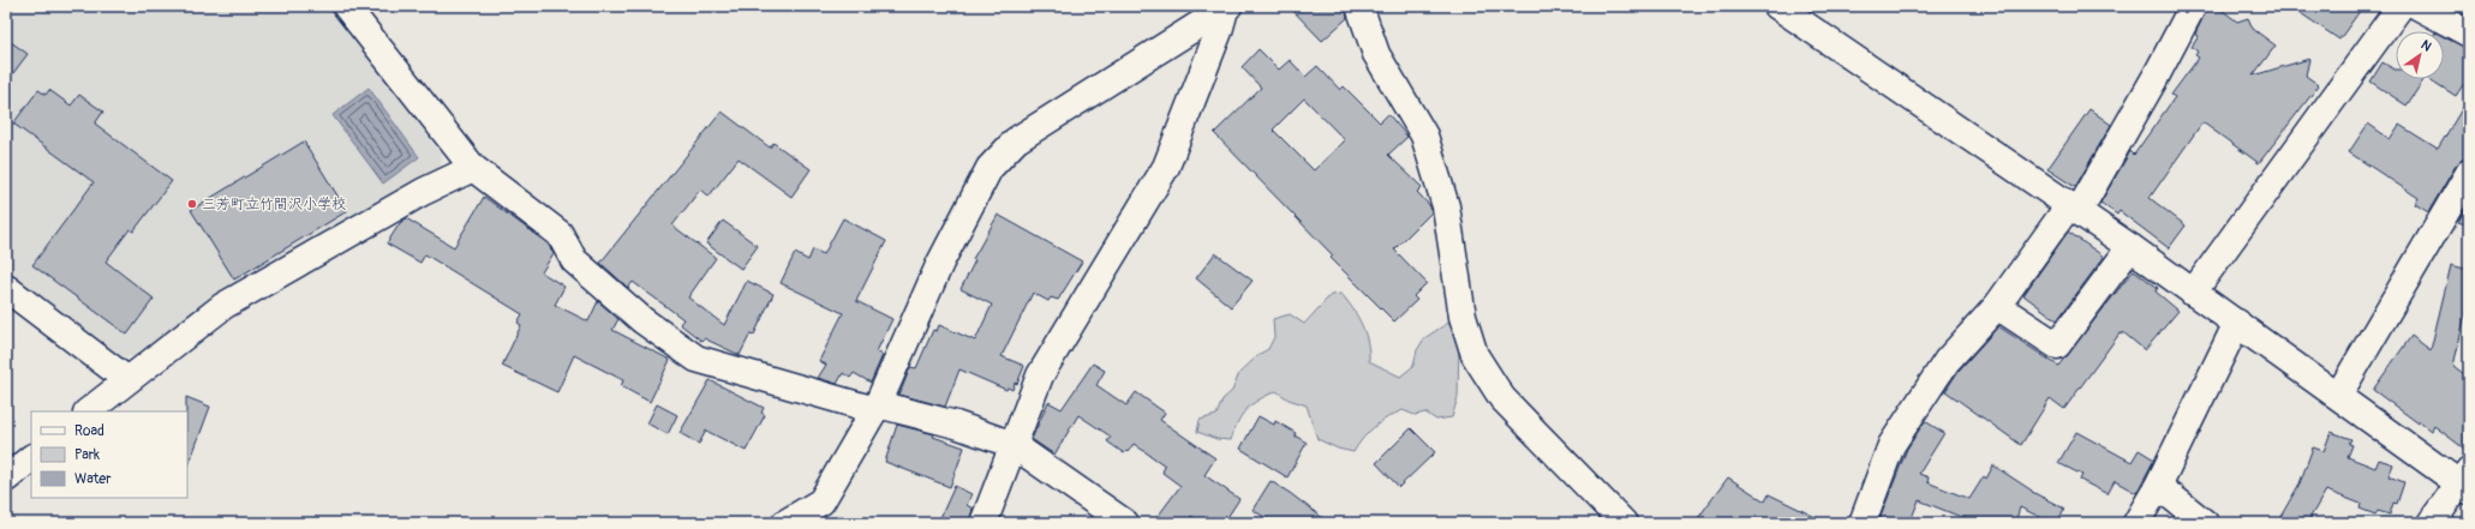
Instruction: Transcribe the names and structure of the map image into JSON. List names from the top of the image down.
{
  "places": ["三芳町立竹間沢小学校"],
  "legend": ["Road", "Park", "Water"],
  "north": "top right"
}
